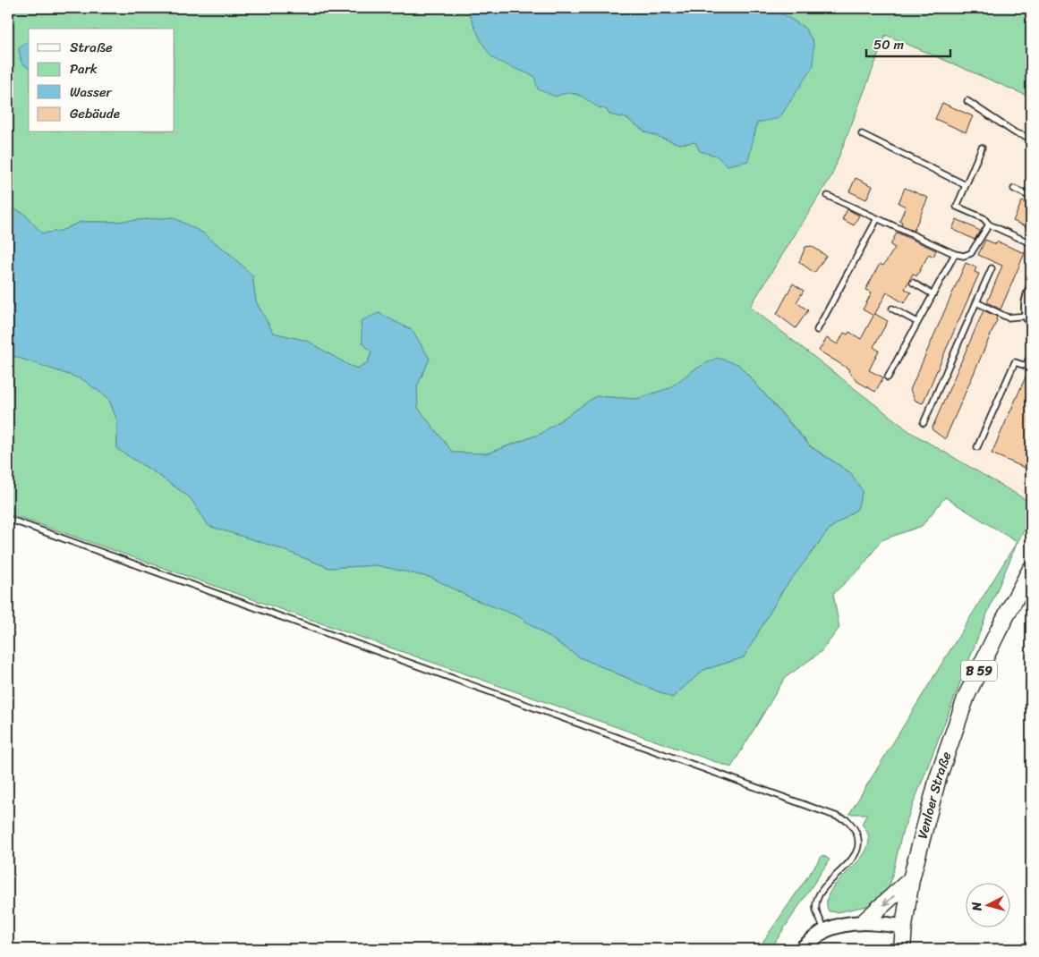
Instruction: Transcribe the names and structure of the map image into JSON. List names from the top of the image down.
{
  "streets": {
    "main road": ["B 59", "Venloer Straße"]
  },
  "crossings": [
    ["B 59", "Venloer Straße"]
  ],
  "legend": [
    "Straße",
    "Park",
    "Wasser",
    "Gebäude"
  ],
  "scale_bar": "50 m",
  "north": "left"
}
